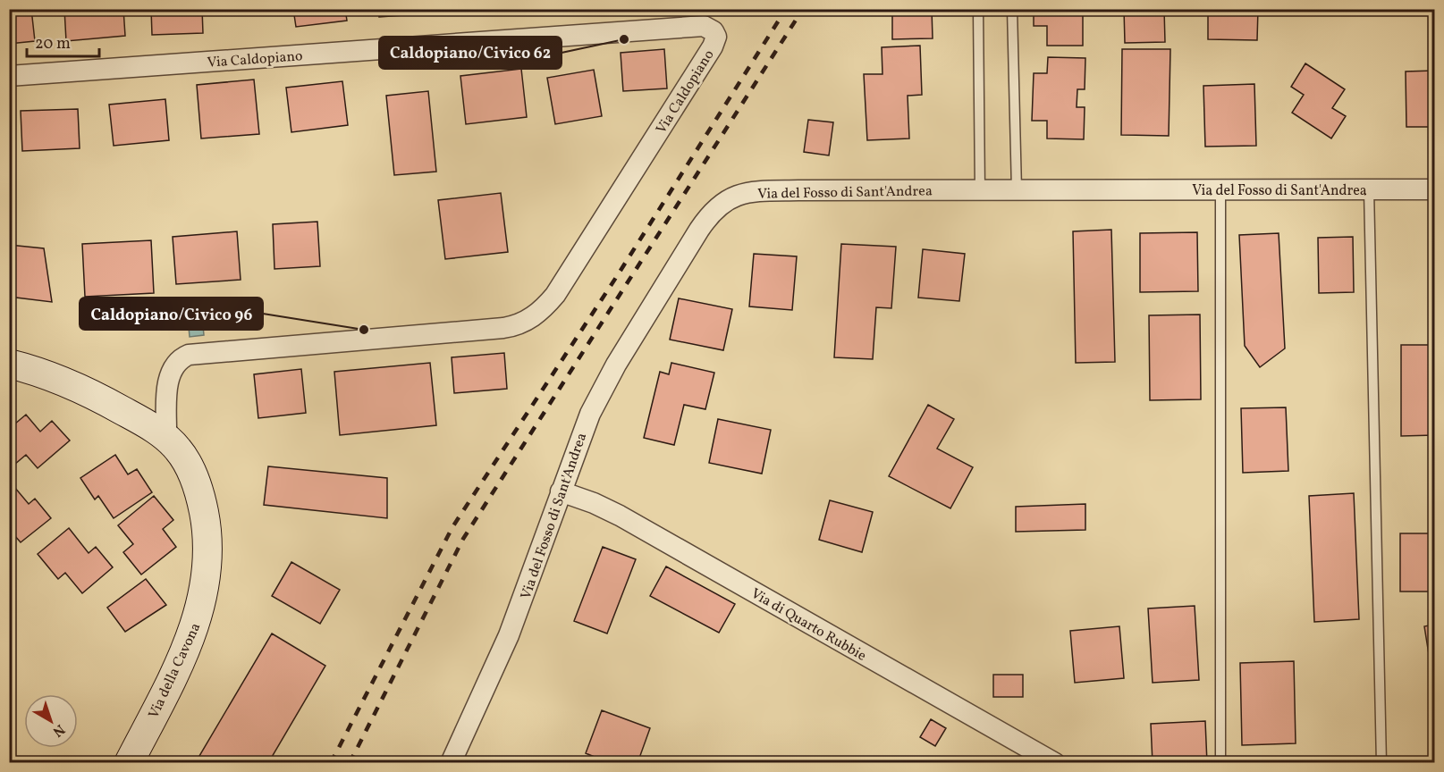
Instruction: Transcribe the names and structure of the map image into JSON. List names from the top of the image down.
{
  "streets": {
    "main road": ["Via della Cavona"],
    "street": ["Via Caldopiano", "Via del Fosso di Sant'Andrea", "Via di Quarto Rubbie"]
  },
  "crossings": [
    ["Via Caldopiano", "Via della Cavona"],
    ["Via del Fosso di Sant'Andrea", "Via di Quarto Rubbie"]
  ],
  "places": ["Caldopiano/Civico 62", "Caldopiano/Civico 96"],
  "scale_bar": "20 m",
  "north": "bottom right"
}
